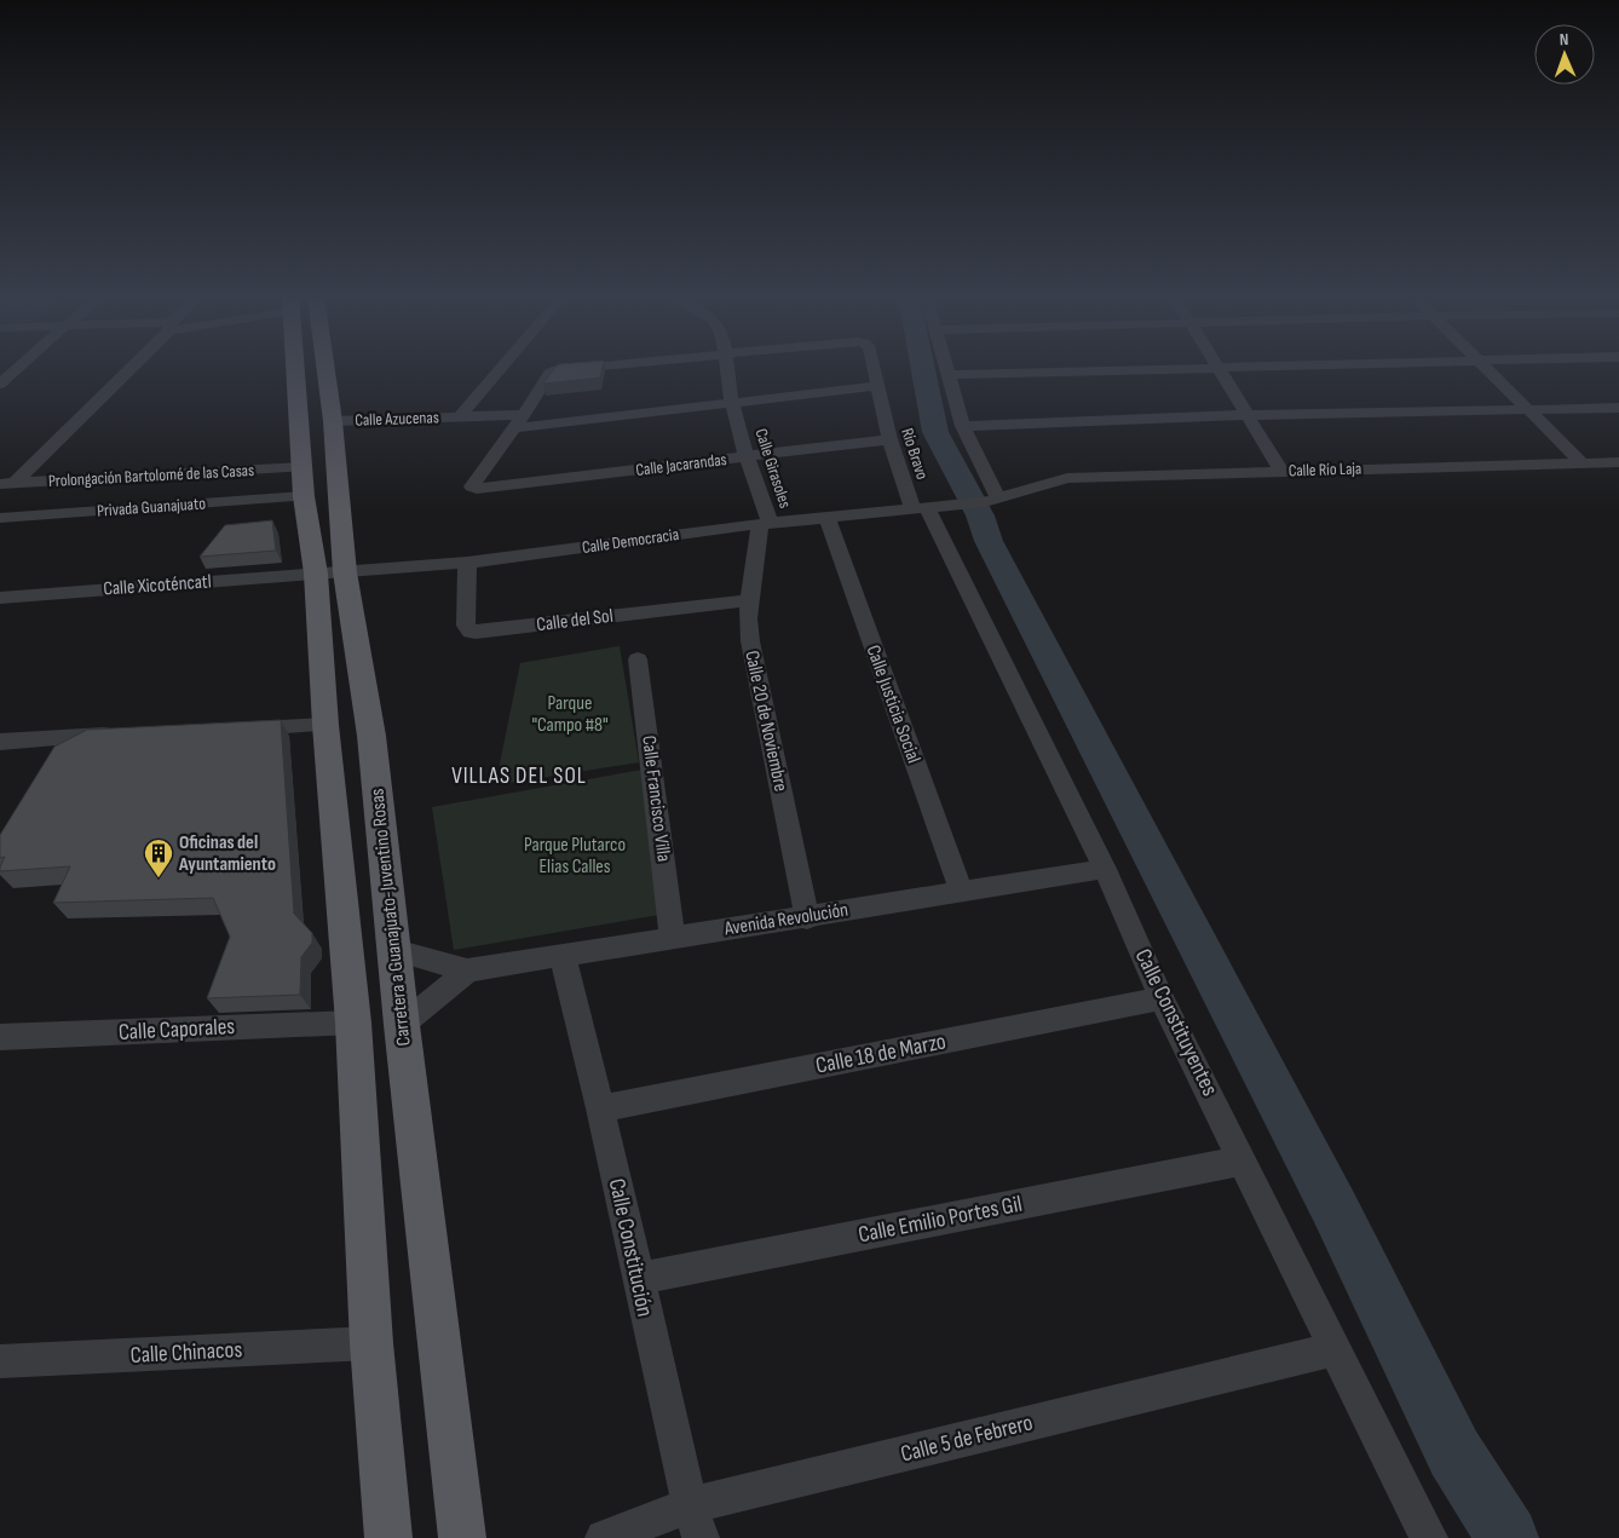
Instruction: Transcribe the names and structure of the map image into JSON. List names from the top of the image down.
{
  "streets": {
    "main road": ["Carretera a Guanajuato-Juventino Rosas"],
    "street": [
      "Calle Azucenas",
      "Río Bravo",
      "Calle Jacarandas",
      "Calle Girasoles",
      "Calle Río Laja",
      "Prolongación Bartolomé de las Casas",
      "Privada Guanajuato",
      "Calle Democracia",
      "Calle Xicoténcatl",
      "Calle del Sol",
      "Calle Justicia Social",
      "Calle 20 de Noviembre",
      "Calle Francisco Villa",
      "Avenida Revolución",
      "Calle Constituyentes",
      "Calle Caporales",
      "Calle 18 de Marzo",
      "Calle Emilio Portes Gil",
      "Calle Constitución",
      "Calle Chinacos",
      "Calle 5 de Febrero"
    ]
  },
  "crossings": [
    ["Calle Azucenas", "Carretera a Guanajuato-Juventino Rosas"],
    ["Río Bravo", "Calle Jacarandas"],
    ["Río Bravo", "Calle Río Laja"],
    ["Río Bravo", "Calle Democracia"],
    ["Río Bravo", "Calle Constituyentes"],
    ["Calle Jacarandas", "Calle Girasoles"],
    ["Calle Girasoles", "Calle Democracia"],
    ["Calle Girasoles", "Calle 20 de Noviembre"],
    ["Calle Río Laja", "Calle Democracia"],
    ["Calle Río Laja", "Calle Constituyentes"],
    ["Prolongación Bartolomé de las Casas", "Carretera a Guanajuato-Juventino Rosas"],
    ["Privada Guanajuato", "Carretera a Guanajuato-Juventino Rosas"],
    ["Calle Democracia", "Calle Xicoténcatl"],
    ["Calle Democracia", "Calle del Sol"],
    ["Calle Democracia", "Calle Justicia Social"],
    ["Calle Democracia", "Calle 20 de Noviembre"],
    ["Calle Democracia", "Carretera a Guanajuato-Juventino Rosas"],
    ["Calle Democracia", "Calle Constituyentes"],
    ["Calle Xicoténcatl", "Carretera a Guanajuato-Juventino Rosas"],
    ["Calle del Sol", "Calle 20 de Noviembre"],
    ["Calle Justicia Social", "Avenida Revolución"],
    ["Calle 20 de Noviembre", "Avenida Revolución"],
    ["Calle Francisco Villa", "Avenida Revolución"],
    ["Carretera a Guanajuato-Juventino Rosas", "Avenida Revolución"],
    ["Carretera a Guanajuato-Juventino Rosas", "Calle Caporales"],
    ["Carretera a Guanajuato-Juventino Rosas", "Calle Chinacos"],
    ["Avenida Revolución", "Calle Constituyentes"],
    ["Avenida Revolución", "Calle Constitución"],
    ["Calle Constituyentes", "Calle 18 de Marzo"],
    ["Calle Constituyentes", "Calle Emilio Portes Gil"],
    ["Calle Constituyentes", "Calle 5 de Febrero"],
    ["Calle 18 de Marzo", "Calle Constitución"],
    ["Calle Emilio Portes Gil", "Calle Constitución"],
    ["Calle Constitución", "Calle 5 de Febrero"]
  ],
  "districts": ["VILLAS DEL SOL"],
  "parks": ["Parque \"Campo #8\"", "Parque Plutarco Elias Calles"],
  "places": {
    "building": ["Oficinas del Ayuntamiento"]
  },
  "north": "top"
}
